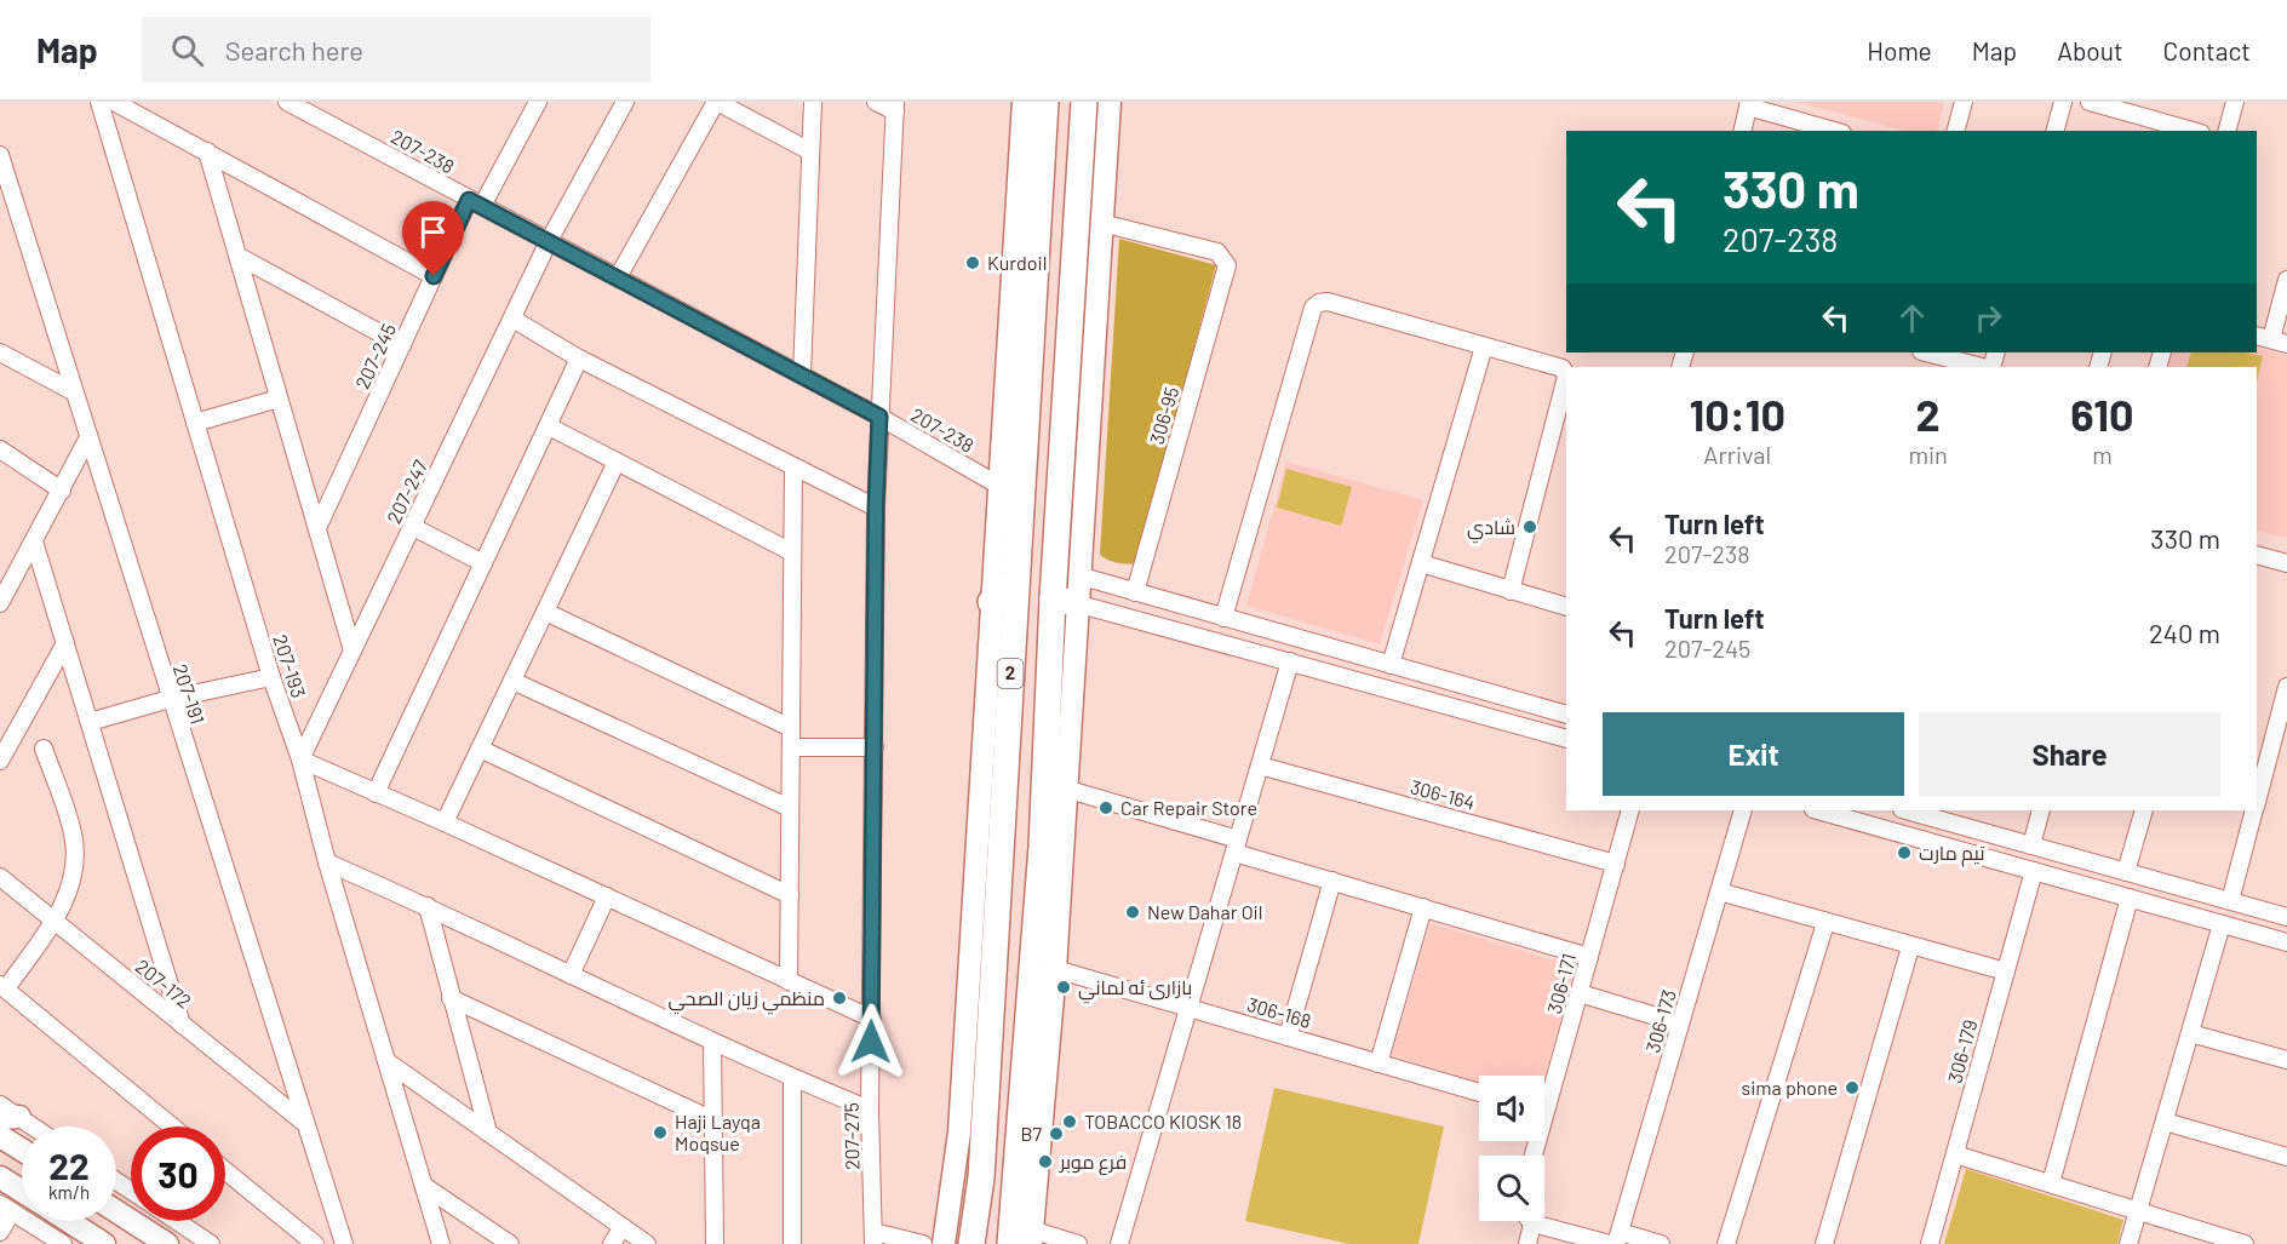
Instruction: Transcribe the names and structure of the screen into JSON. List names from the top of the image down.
{
  "streets": {
    "highway": ["2"],
    "street": [
      "207-238",
      "207-245",
      "306-95",
      "207-247",
      "207-193",
      "207-191",
      "306-164",
      "207-172",
      "306-171",
      "306-168",
      "306-173",
      "306-179",
      "207-275"
    ]
  },
  "crossings": [
    ["207-238", "207-245"],
    ["207-238", "207-247"],
    ["207-238", "207-275"],
    ["207-247", "207-193"],
    ["2", "306-168"],
    ["207-191", "207-172"],
    ["306-164", "306-171"]
  ],
  "places": [
    "Kurdoil",
    "شادي",
    "Car Repair Store",
    "تيم مارت",
    "New Dahar Oil",
    "بازارى ئه لماني",
    "منظمي زيان الصحي",
    "sima phone",
    "TOBACCO KIOSK 18",
    "Haji Layqa Moqsue",
    "B7",
    "فرع موبر"
  ],
  "page": {
    "header": "Map",
    "search": "Search here",
    "nav": [
      "Home",
      "Map",
      "About",
      "Contact"
    ],
    "turn": ["330 m", "207-238"],
    "eta": [
      "10:10",
      "Arrival",
      "2",
      "min",
      "610",
      "m"
    ],
    "list": [
      {
        "name": "Turn left",
        "note": "207-238",
        "value": "330 m"
      },
      {
        "name": "Turn left",
        "note": "207-245",
        "value": "240 m"
      }
    ],
    "buttons": ["Exit", "Share"],
    "speed": "22 km/h",
    "limit": "30"
  }
}
